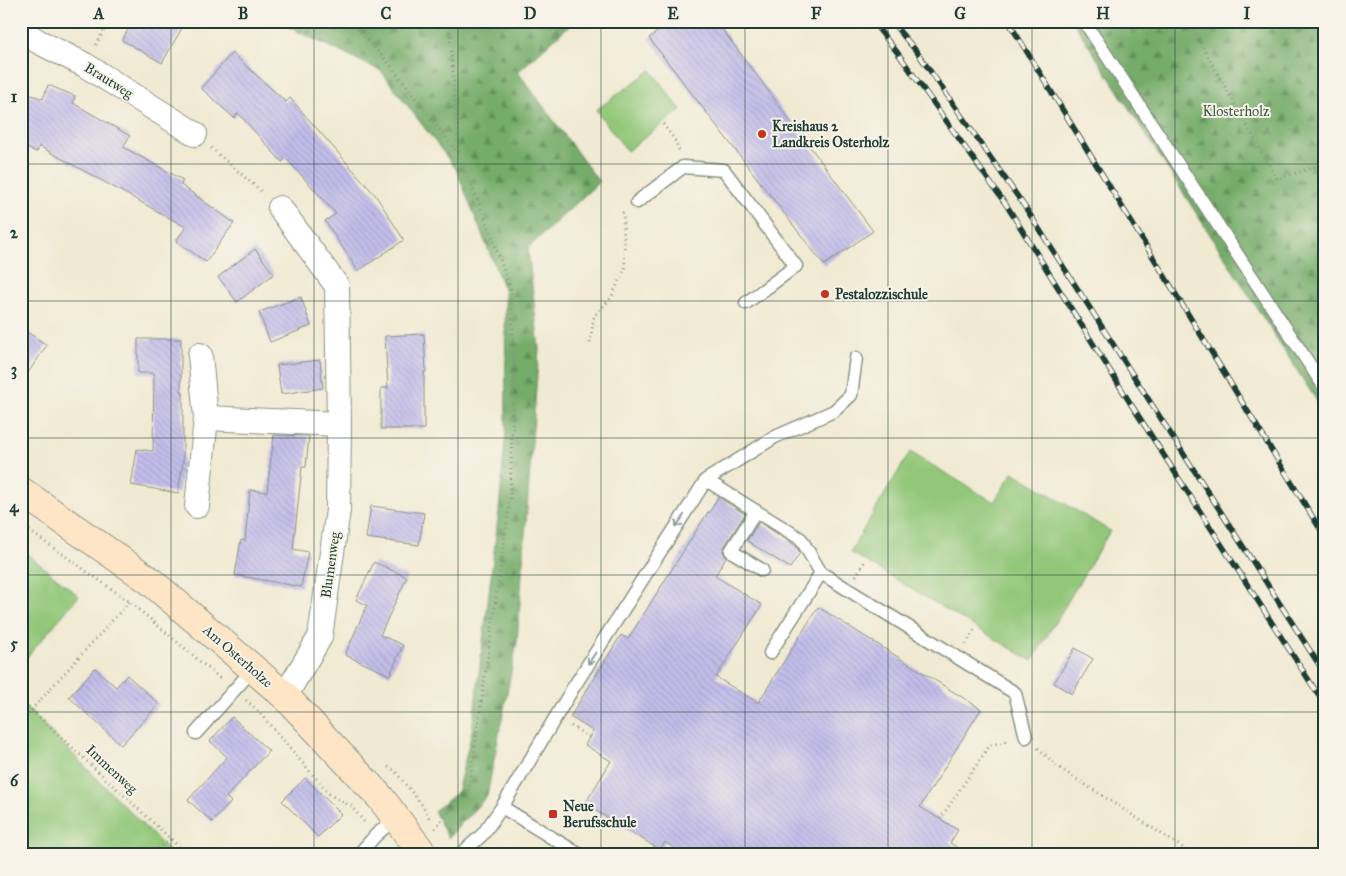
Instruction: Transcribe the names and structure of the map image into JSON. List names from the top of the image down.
{
  "streets": {
    "street": ["Brautweg", "Blumenweg", "Am Osterholze"],
    "path": ["Immenweg"]
  },
  "crossings": [
    ["Blumenweg", "Am Osterholze"]
  ],
  "parks": ["Klosterholz"],
  "places": {
    "other": ["Kreishaus 2 Landkreis Osterholz", "Pestalozzischule"],
    "transit": ["Neue Berufsschule"]
  },
  "grid": {
    "columns": [
      "A",
      "B",
      "C",
      "D",
      "E",
      "F",
      "G",
      "H",
      "I"
    ],
    "rows": [
      "1",
      "2",
      "3",
      "4",
      "5",
      "6"
    ]
  }
}
